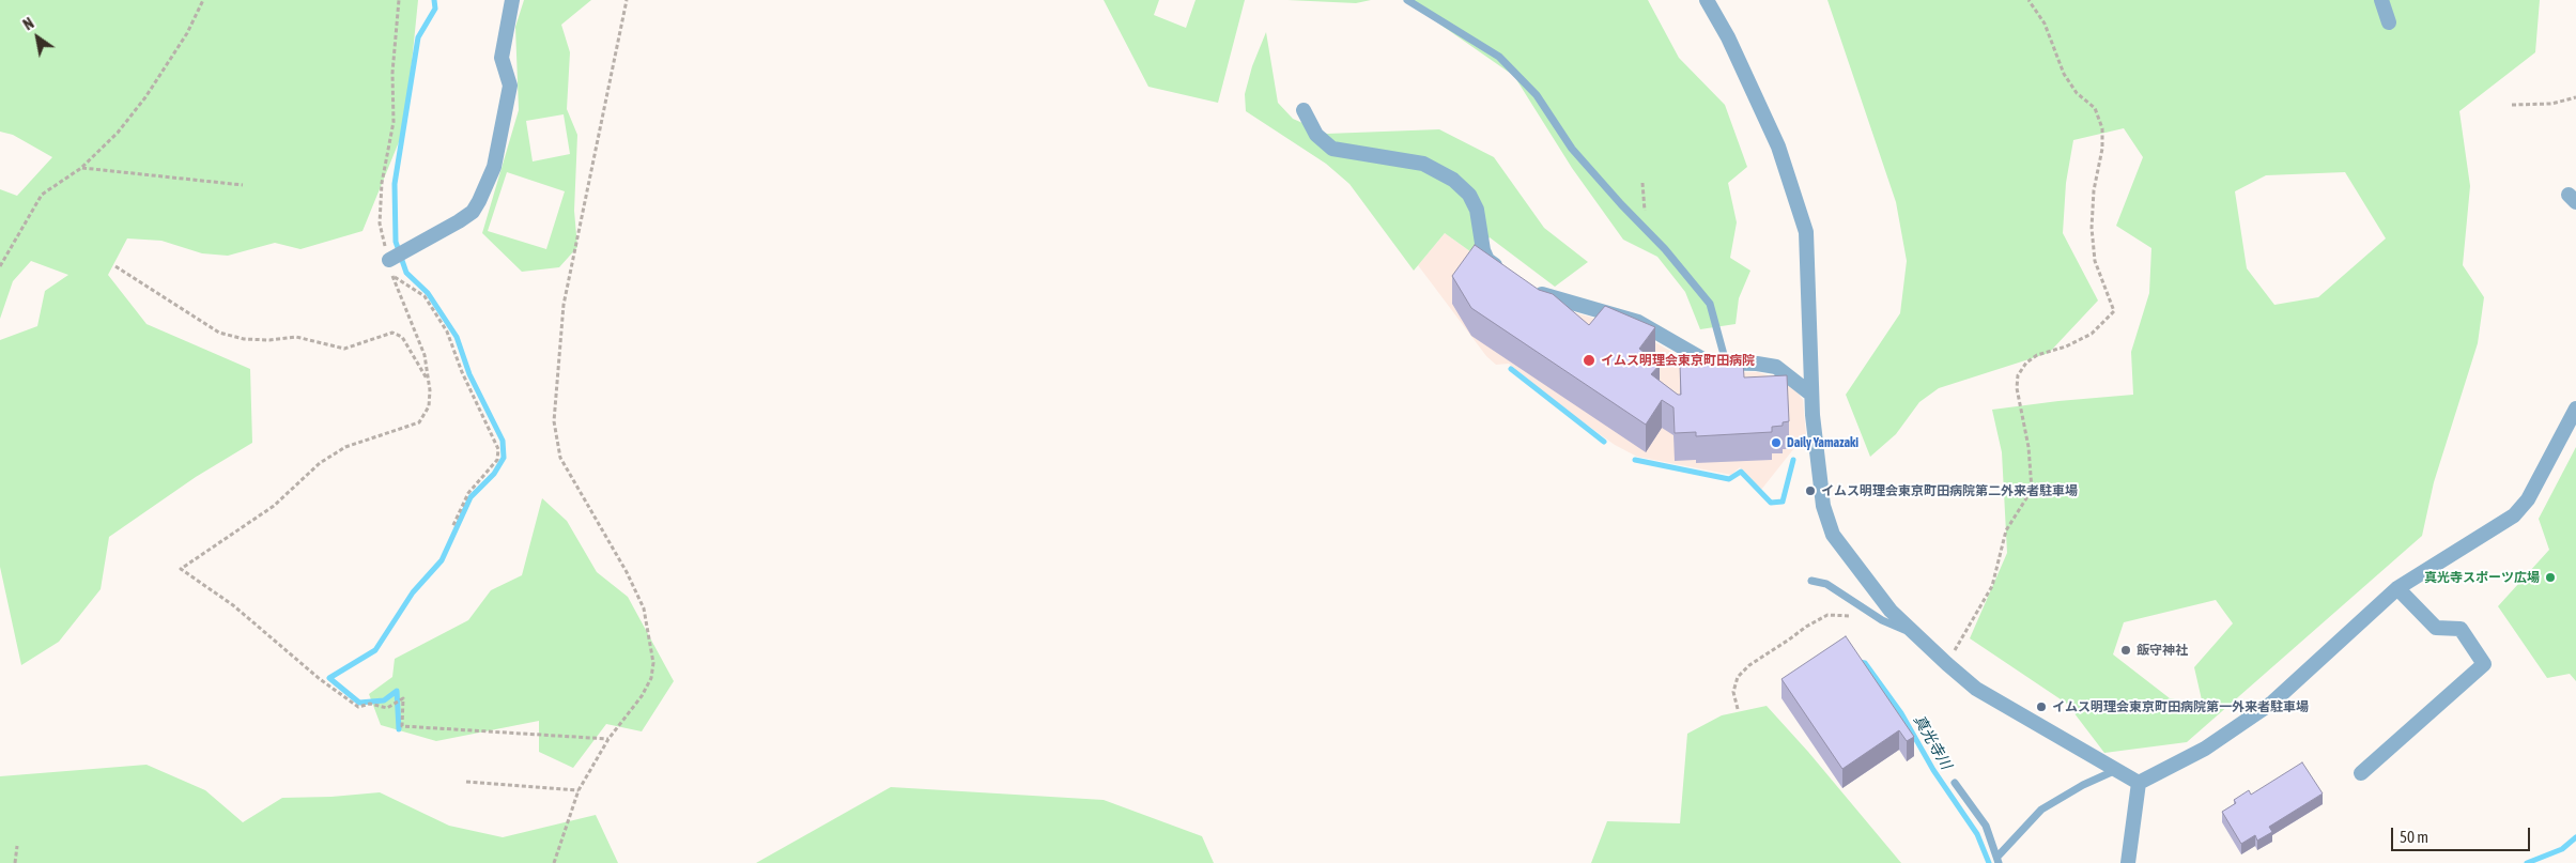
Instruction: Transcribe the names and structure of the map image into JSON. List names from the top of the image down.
{
  "water": ["真光寺川"],
  "places": [
    "イムス明理会東京町田病院",
    "Daily Yamazaki",
    "イムス明理会東京町田病院第二外来者駐車場",
    "真光寺スポーツ広場",
    "飯守神社",
    "イムス明理会東京町田病院第一外来者駐車場"
  ],
  "scale_bar": "50 m",
  "north": "top left"
}
